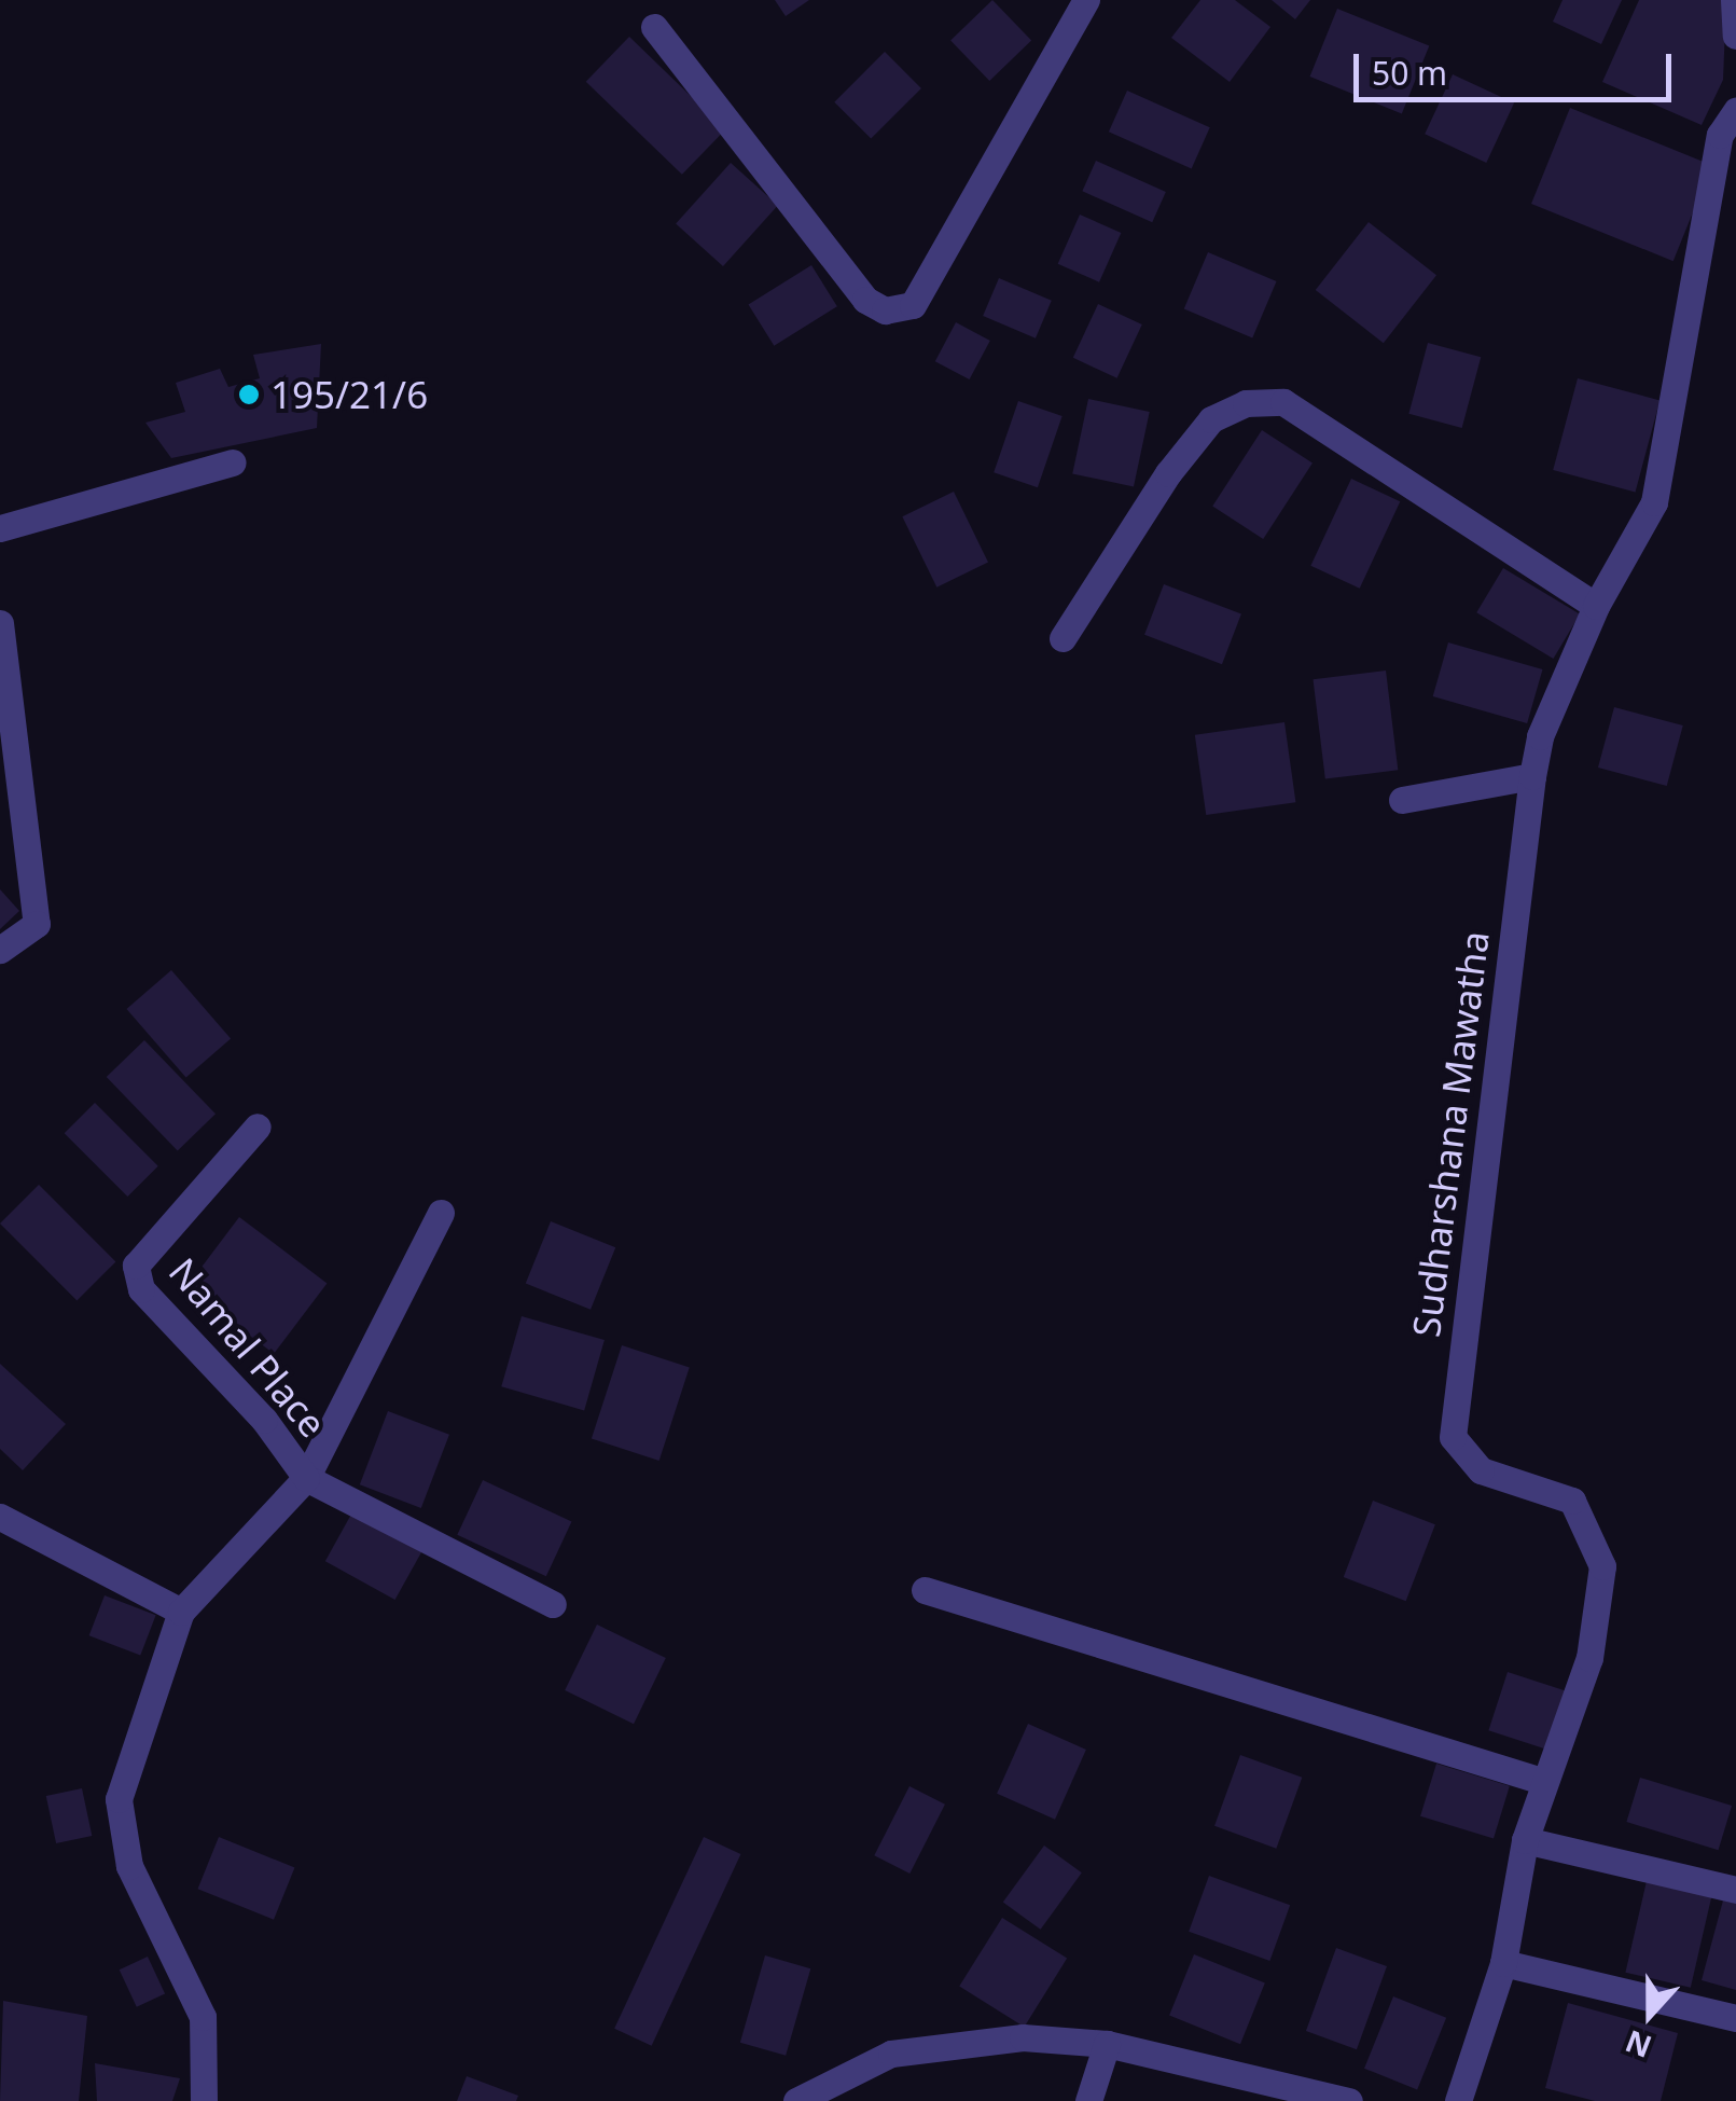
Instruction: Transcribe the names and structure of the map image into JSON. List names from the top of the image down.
{
  "streets": {
    "street": ["Sudharshana Mawatha", "Namal Place"]
  },
  "places": ["195/21/6"],
  "scale_bar": "50 m",
  "north": "bottom"
}
